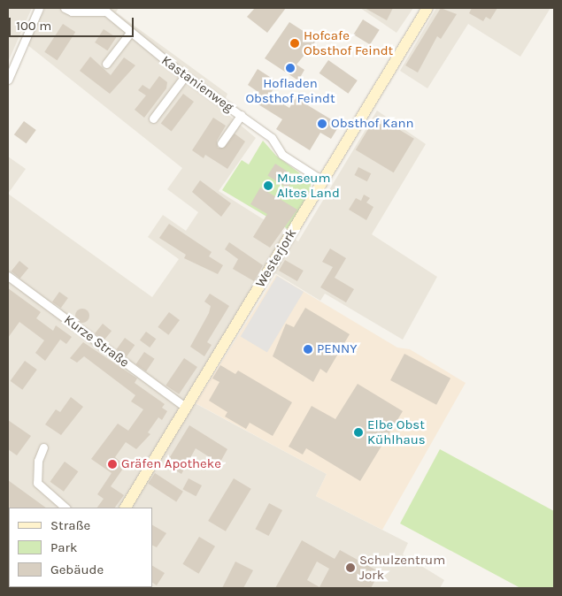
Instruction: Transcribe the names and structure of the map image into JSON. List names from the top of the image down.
{
  "streets": {
    "main road": ["Westerjork"],
    "street": ["Kastanienweg", "Kurze Straße"]
  },
  "crossings": [
    ["Kastanienweg", "Westerjork"],
    ["Westerjork", "Kurze Straße"]
  ],
  "places": [
    "Hofcafe Obsthof Feindt",
    "Hofladen Obsthof Feindt",
    "Obsthof Kann",
    "Museum Altes Land",
    "PENNY",
    "Elbe Obst Kühlhaus",
    "Gräfen Apotheke",
    "Schulzentrum Jork"
  ],
  "legend": ["Straße", "Park", "Gebäude"],
  "scale_bar": "100 m"
}
